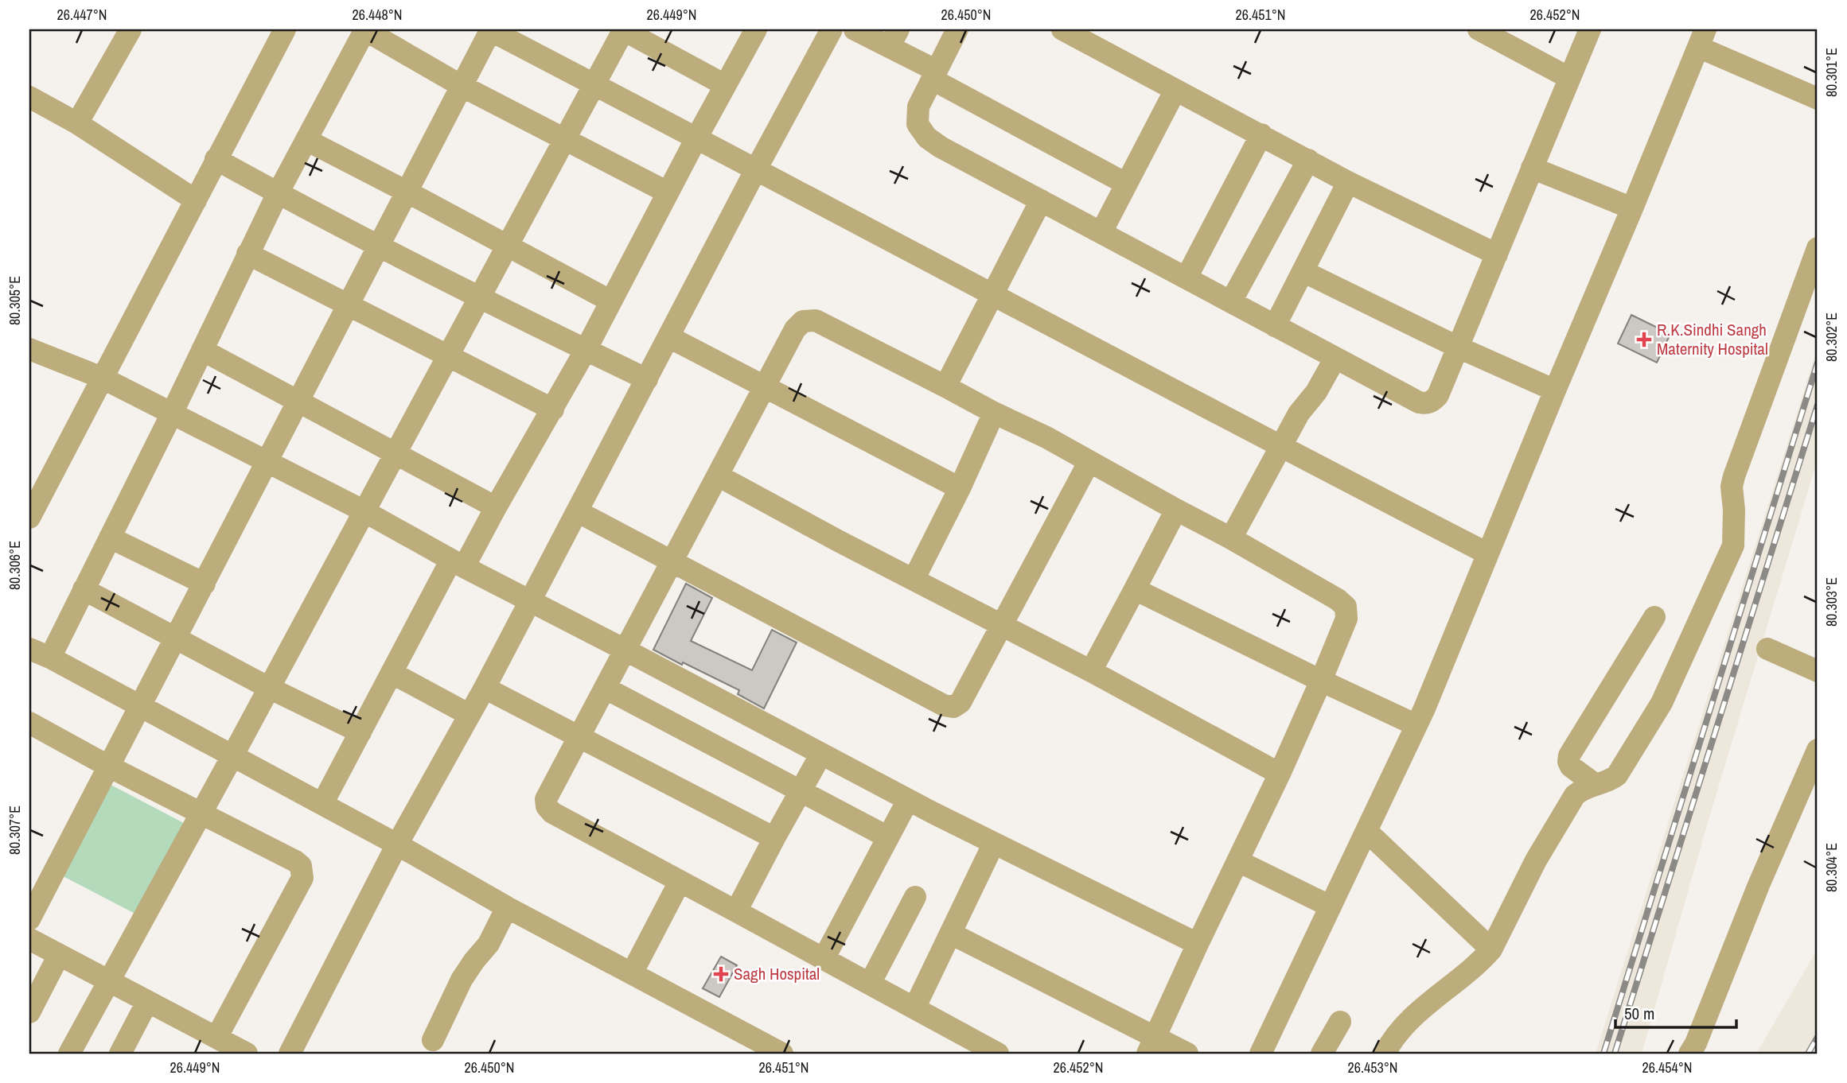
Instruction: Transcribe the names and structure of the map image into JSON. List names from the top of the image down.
{
  "places": {
    "health": ["R.K.Sindhi Sangh Maternity Hospital", "Sagh Hospital"]
  },
  "scale_bar": "50 m",
  "coordinates": [
    "26.447°N",
    "26.448°N",
    "26.449°N",
    "26.450°N",
    "26.451°N",
    "26.452°N",
    "80.301°E",
    "80.305°E",
    "80.302°E",
    "80.306°E",
    "80.303°E",
    "80.307°E",
    "80.304°E",
    "26.453°N",
    "26.454°N"
  ]
}
